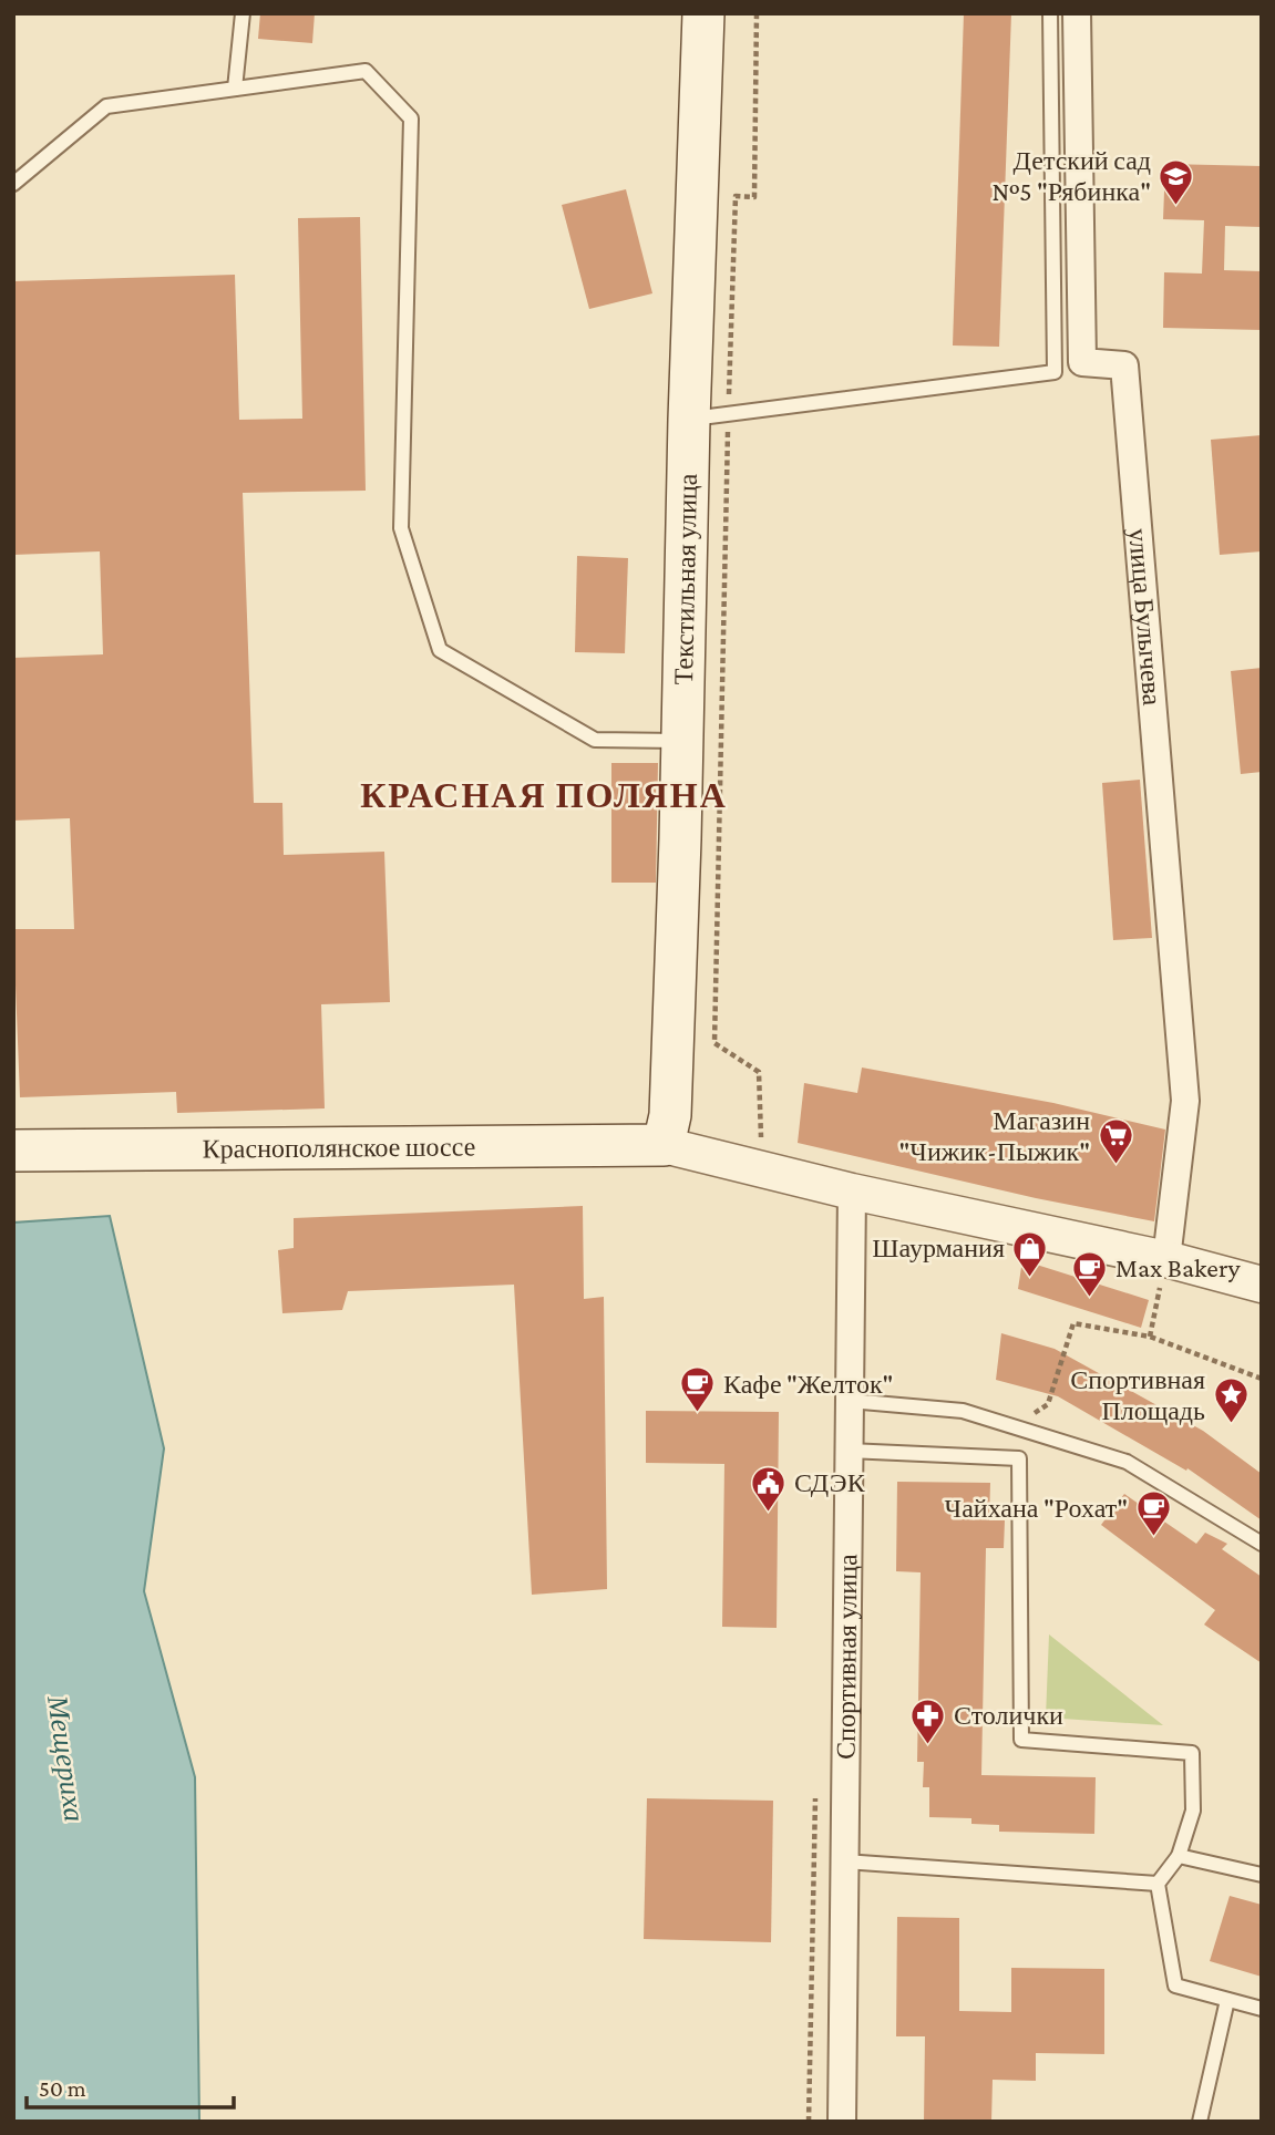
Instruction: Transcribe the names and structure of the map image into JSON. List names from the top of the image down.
{
  "streets": {
    "main road": ["Текстильная улица", "Краснополянское шоссе"],
    "street": ["улица Булычева", "Спортивная улица"]
  },
  "crossings": [
    ["Текстильная улица", "Краснополянское шоссе"]
  ],
  "districts": ["КРАСНАЯ ПОЛЯНА"],
  "water": ["Мещериха"],
  "places": {
    "school or university": ["Детский сад №5 \"Рябинка\""],
    "supermarket": ["Магазин \"Чижик-Пыжик\""],
    "shop": ["Шаурмания"],
    "cafe": ["Max Bakery", "Кафе \"Желток\"", "Чайхана \"Рохат\""],
    "place": ["Спортивная Площадь"],
    "public building": ["СДЭК"],
    "pharmacy": ["Столички"]
  },
  "scale_bar": "50 m"
}
